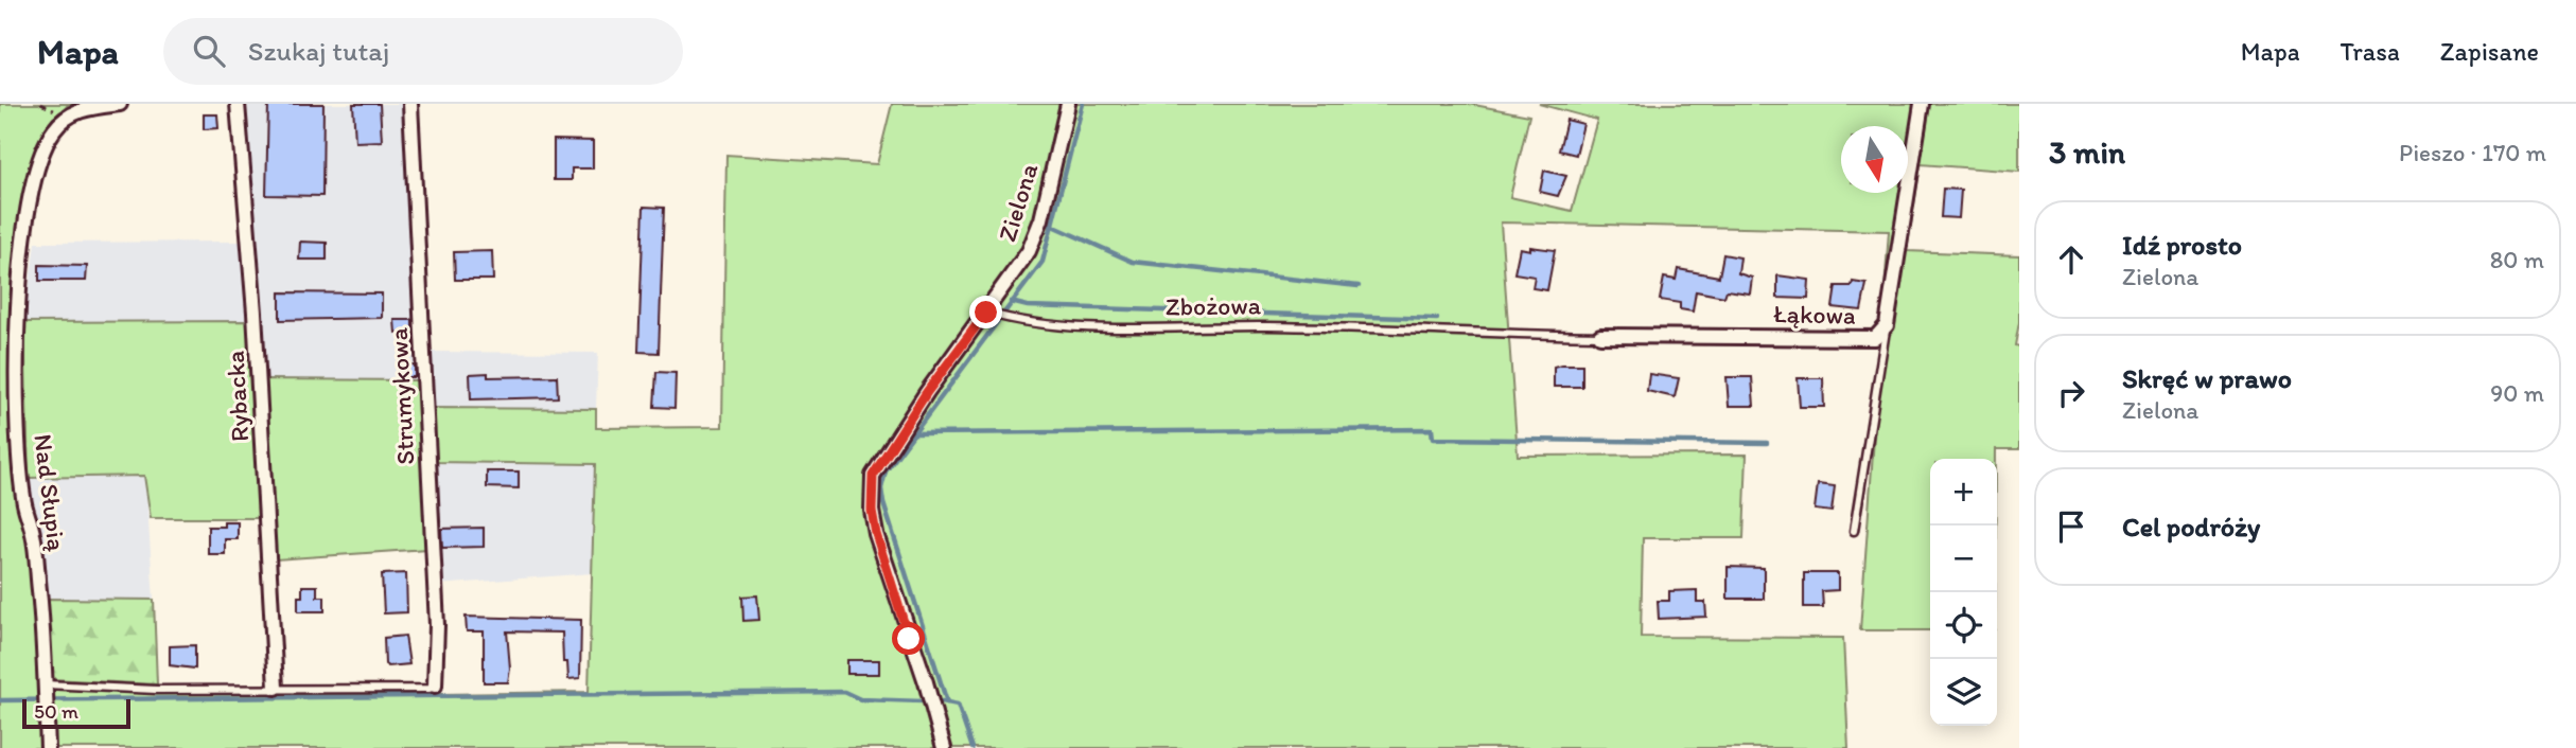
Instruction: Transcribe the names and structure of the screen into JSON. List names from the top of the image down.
{
  "streets": {
    "street": [
      "Zielona",
      "Łąkowa",
      "Rybacka",
      "Strumykowa",
      "Nad Słupią"
    ],
    "lane": ["Zbożowa"]
  },
  "crossings": [
    ["Zielona", "Zbożowa"],
    ["Zbożowa", "Łąkowa"]
  ],
  "scale_bar": "50 m",
  "north": "bottom",
  "page": {
    "header": "Mapa",
    "search": "Szukaj tutaj",
    "nav": ["Mapa", "Trasa", "Zapisane"],
    "heading": ["3 min", "Pieszo · 170 m"],
    "list": [
      ["Idź prosto", "Zielona", "80 m"],
      ["Skręć w prawo", "Zielona", "90 m"],
      "Cel podróży"
    ],
    "map_buttons": ["+", "−"],
    "scale": "50 m"
  }
}
